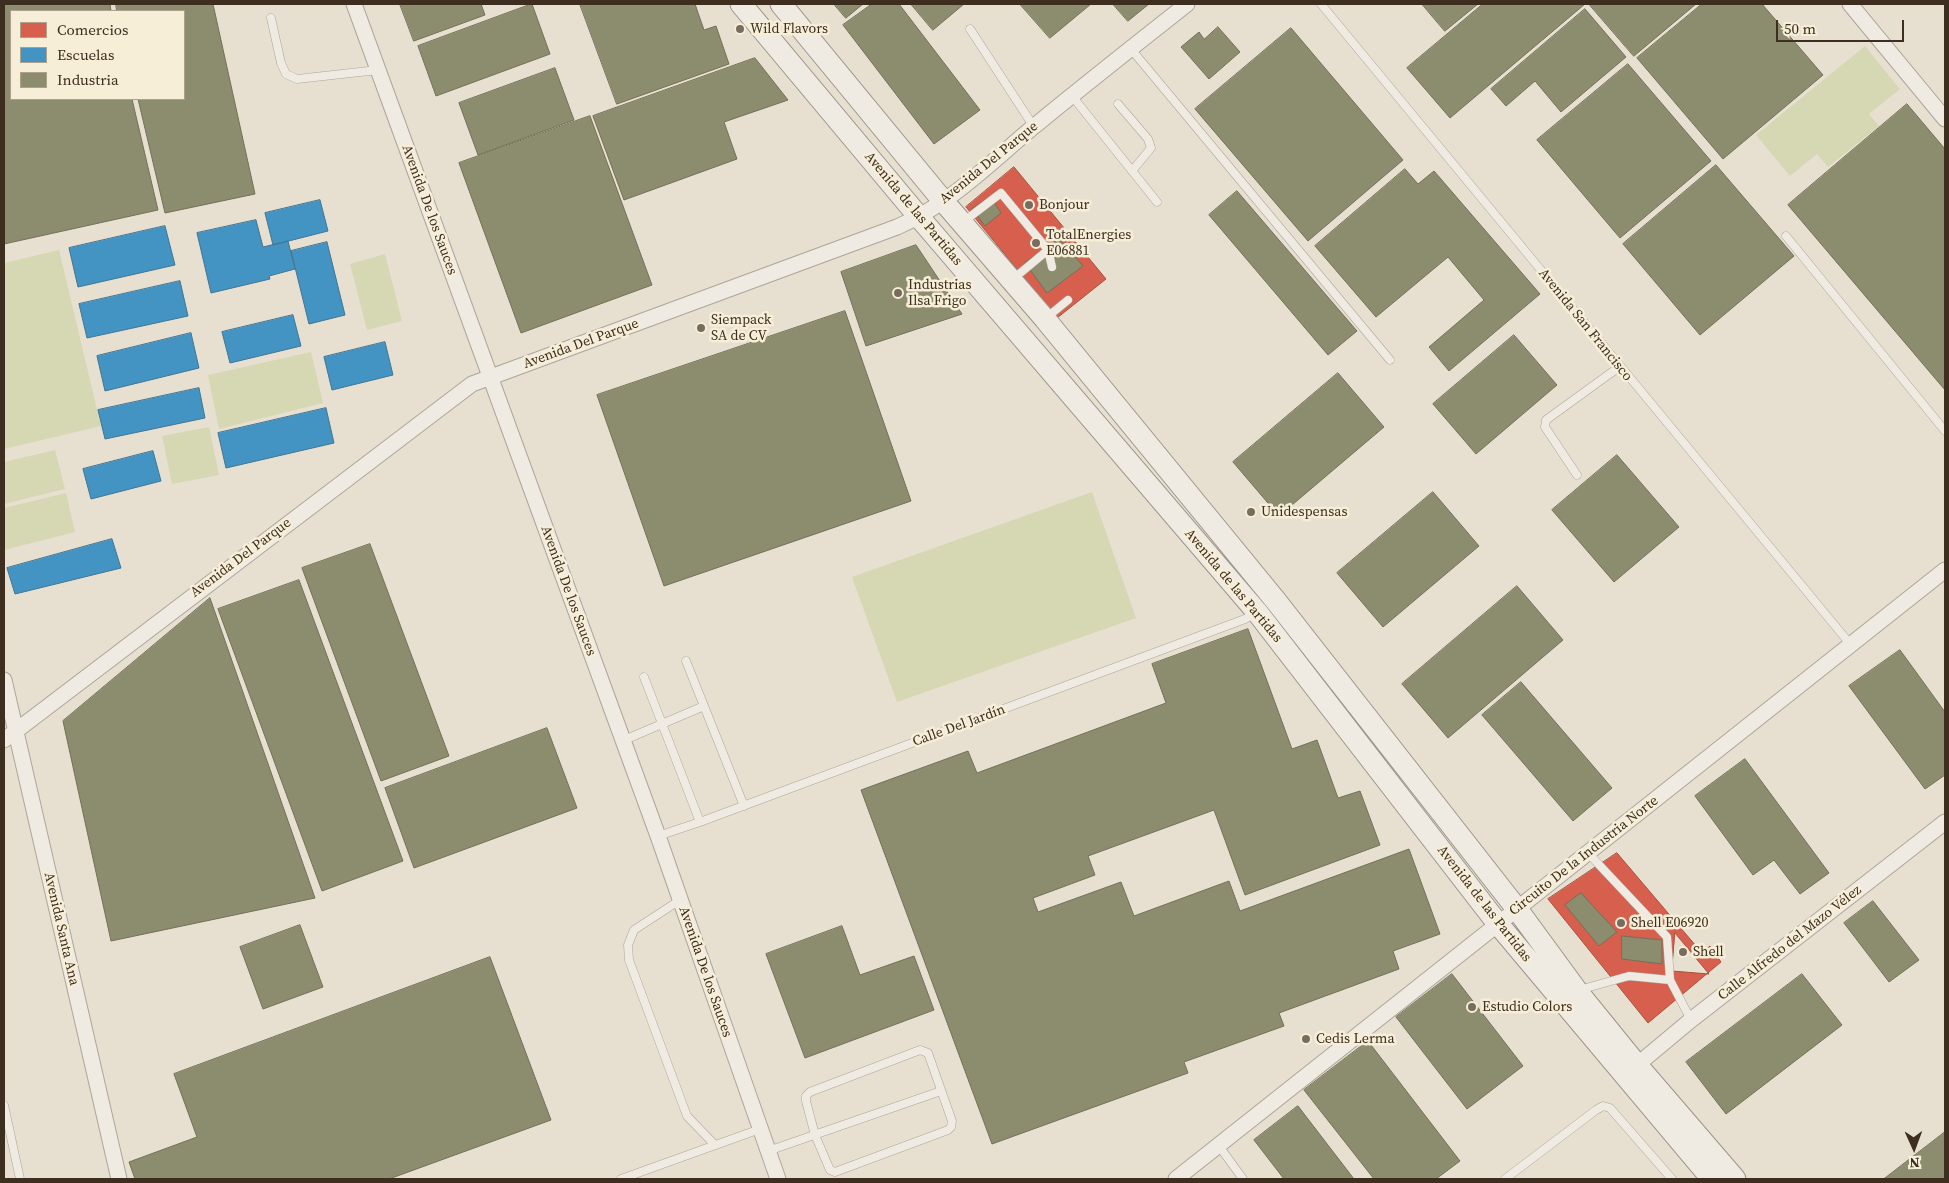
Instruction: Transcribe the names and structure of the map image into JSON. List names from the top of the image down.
{
  "streets": {
    "main road": ["Avenida de las Partidas"],
    "street": [
      "Avenida Del Parque",
      "Avenida De los Sauces",
      "Circuito De la Industria Norte",
      "Avenida Santa Ana",
      "Calle Alfredo del Mazo Vélez"
    ],
    "lane": ["Avenida San Francisco", "Calle Del Jardín"]
  },
  "crossings": [
    ["Avenida Del Parque", "Avenida de las Partidas"],
    ["Avenida Del Parque", "Avenida De los Sauces"],
    ["Avenida Del Parque", "Avenida Santa Ana"],
    ["Avenida de las Partidas", "Calle Del Jardín"],
    ["Avenida de las Partidas", "Circuito De la Industria Norte"],
    ["Avenida de las Partidas", "Calle Alfredo del Mazo Vélez"],
    ["Avenida De los Sauces", "Calle Del Jardín"],
    ["Avenida San Francisco", "Circuito De la Industria Norte"]
  ],
  "places": [
    "Wild Flavors",
    "Bonjour",
    "TotalEnergies E06881",
    "Industrias Ilsa Frigo",
    "Siempack SA de CV",
    "Unidespensas",
    "Shell E06920",
    "Shell",
    "Estudio Colors",
    "Cedis Lerma"
  ],
  "legend": ["Comercios", "Escuelas", "Industria"],
  "scale_bar": "50 m",
  "north": "bottom"
}
